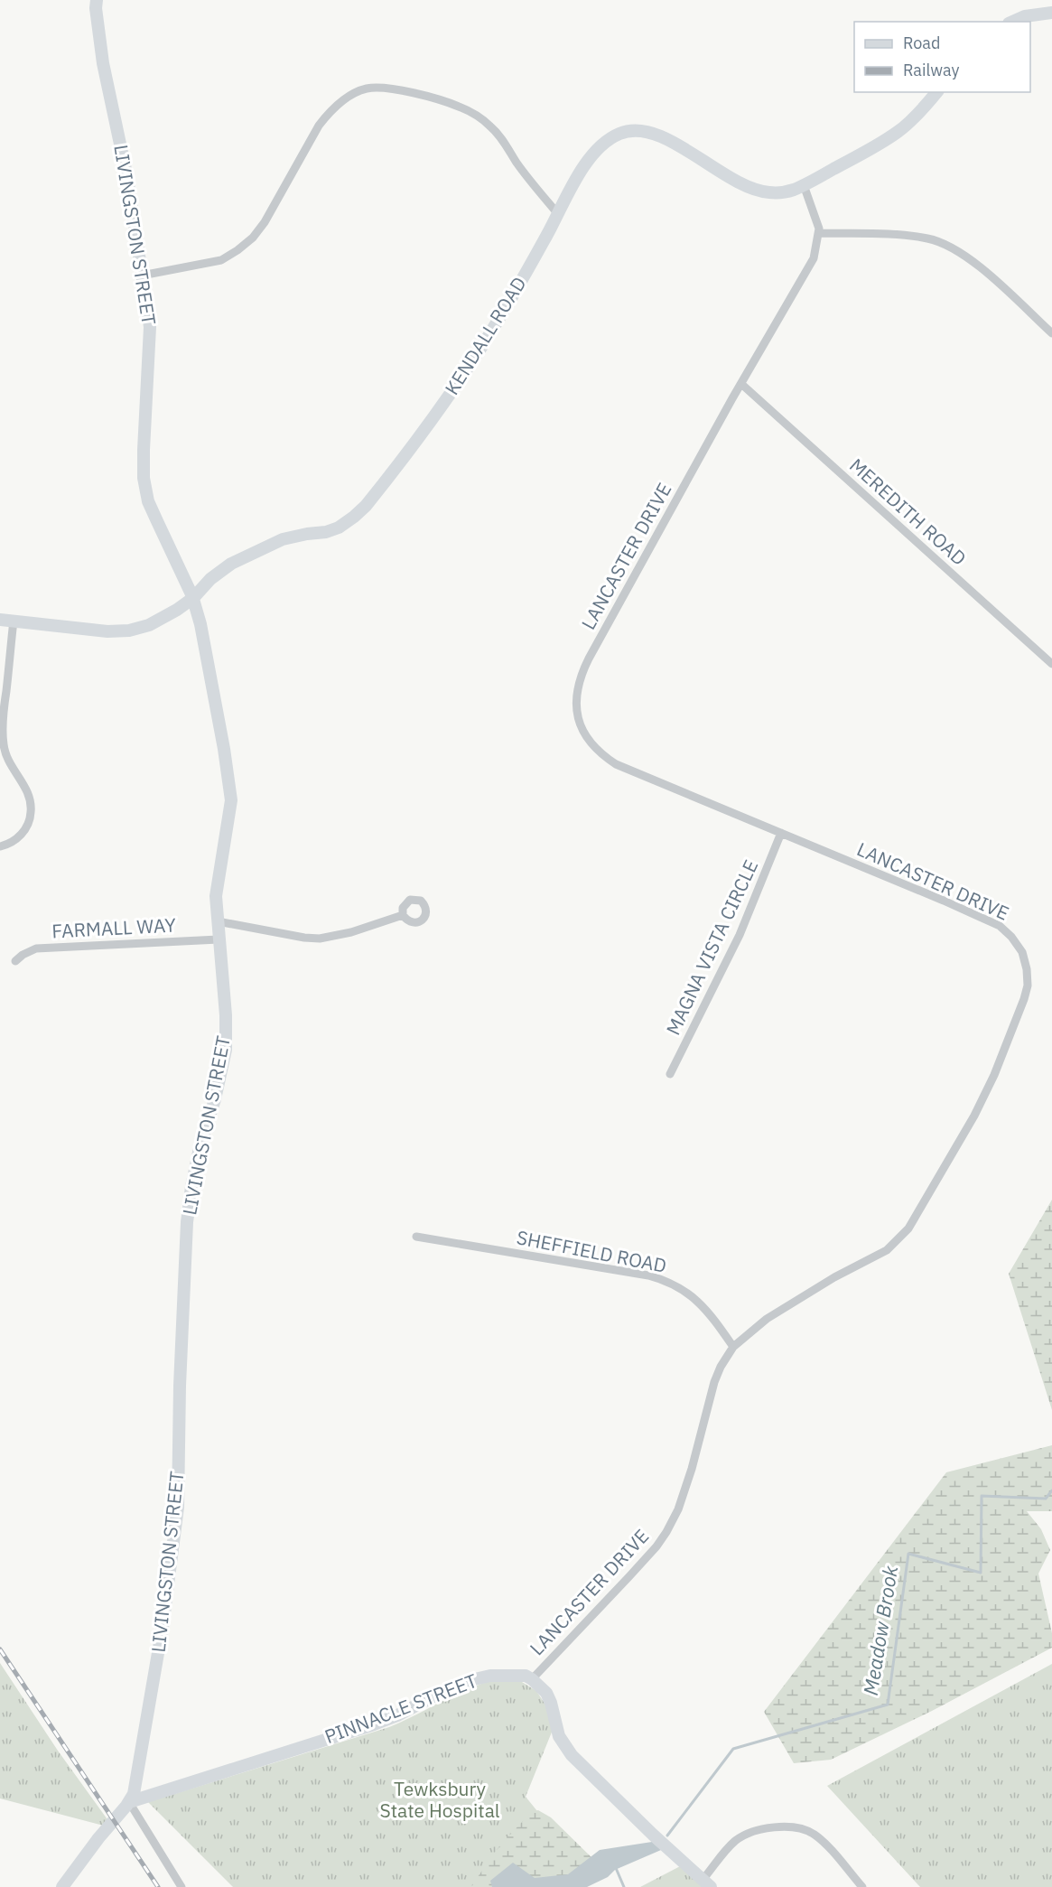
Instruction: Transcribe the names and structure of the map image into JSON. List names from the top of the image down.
{
  "streets": {
    "street": [
      "LIVINGSTON STREET",
      "KENDALL ROAD",
      "MEREDITH ROAD",
      "LANCASTER DRIVE",
      "FARMALL WAY",
      "MAGNA VISTA CIRCLE",
      "SHEFFIELD ROAD",
      "PINNACLE STREET"
    ]
  },
  "crossings": [
    ["LIVINGSTON STREET", "KENDALL ROAD"],
    ["LIVINGSTON STREET", "FARMALL WAY"],
    ["LIVINGSTON STREET", "PINNACLE STREET"],
    ["KENDALL ROAD", "LANCASTER DRIVE"],
    ["MEREDITH ROAD", "LANCASTER DRIVE"],
    ["LANCASTER DRIVE", "MAGNA VISTA CIRCLE"],
    ["LANCASTER DRIVE", "SHEFFIELD ROAD"],
    ["LANCASTER DRIVE", "PINNACLE STREET"]
  ],
  "water": ["Meadow Brook"],
  "parks": ["Tewksbury State Hospital"],
  "legend": ["Road", "Railway"]
}
